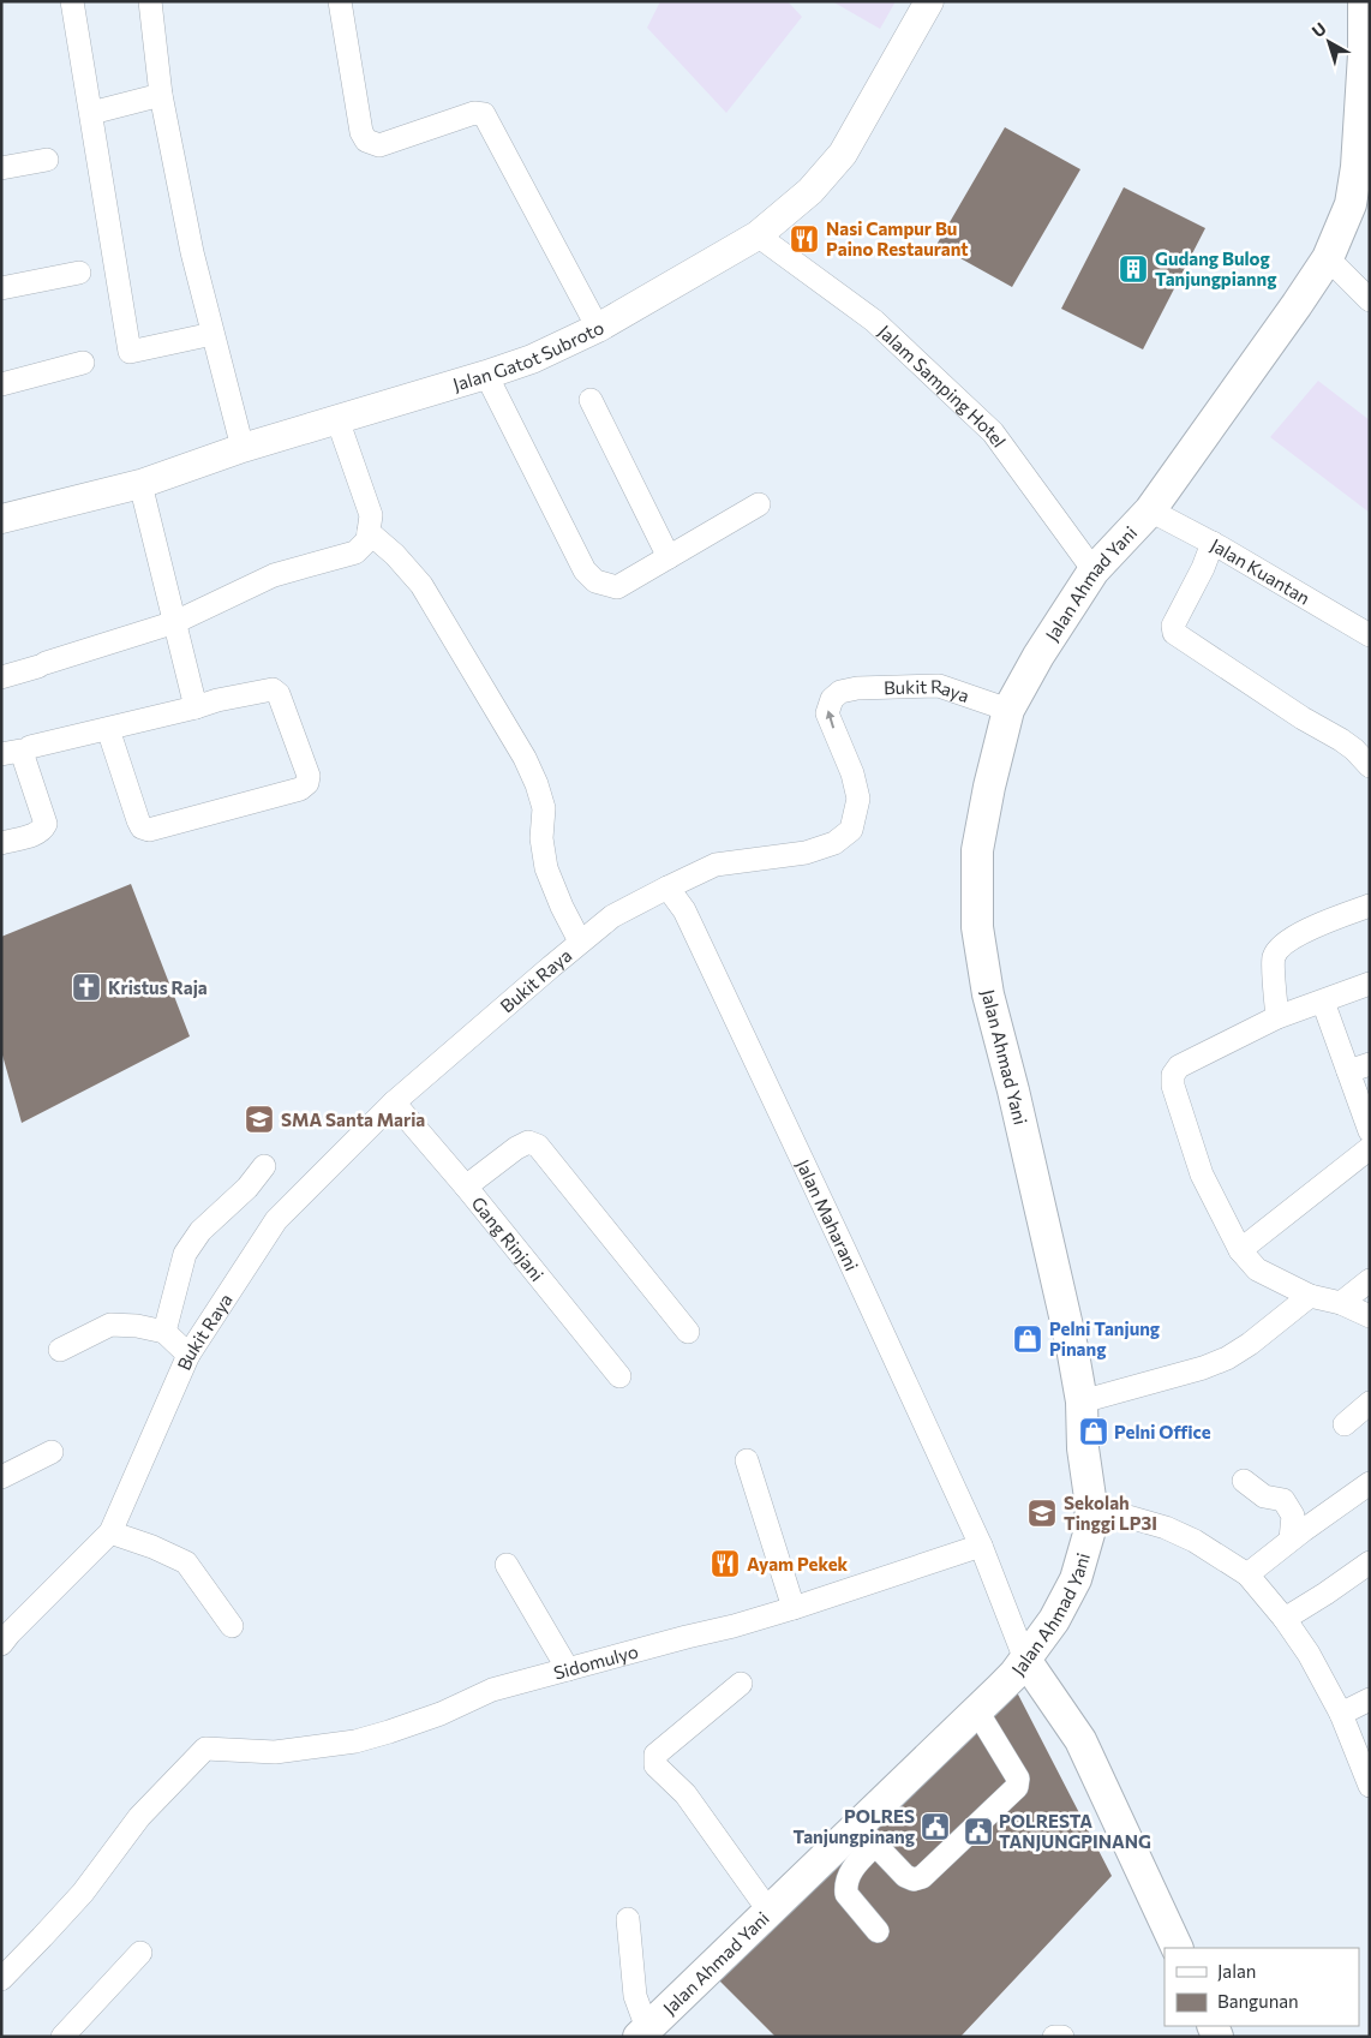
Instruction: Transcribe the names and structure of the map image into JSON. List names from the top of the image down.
{
  "streets": {
    "highway": ["Jalan Ahmad Yani"],
    "main road": ["Jalan Gatot Subroto"],
    "street": [
      "Jalam Samping Hotel",
      "Jalan Kuantan",
      "Bukit Raya",
      "Jalan Maharani",
      "Gang Rinjani",
      "Sidomulyo"
    ]
  },
  "crossings": [
    ["Jalan Gatot Subroto", "Jalam Samping Hotel"],
    ["Jalam Samping Hotel", "Jalan Ahmad Yani"],
    ["Jalan Kuantan", "Jalan Ahmad Yani"],
    ["Jalan Ahmad Yani", "Bukit Raya"],
    ["Jalan Ahmad Yani", "Jalan Maharani"],
    ["Bukit Raya", "Jalan Maharani"],
    ["Bukit Raya", "Gang Rinjani"],
    ["Jalan Maharani", "Sidomulyo"]
  ],
  "places": {
    "restaurant": ["Nasi Campur Bu Paino Restaurant", "Ayam Pekek"],
    "building": ["Gudang Bulog Tanjungpianng"],
    "church": ["Kristus Raja"],
    "school or university": ["SMA Santa Maria", "Sekolah Tinggi LP3I"],
    "shop": ["Pelni Tanjung Pinang", "Pelni Office"],
    "public building": ["POLRES Tanjungpinang", "POLRESTA TANJUNGPINANG"]
  },
  "legend": ["Jalan", "Bangunan"],
  "north": "top left"
}
